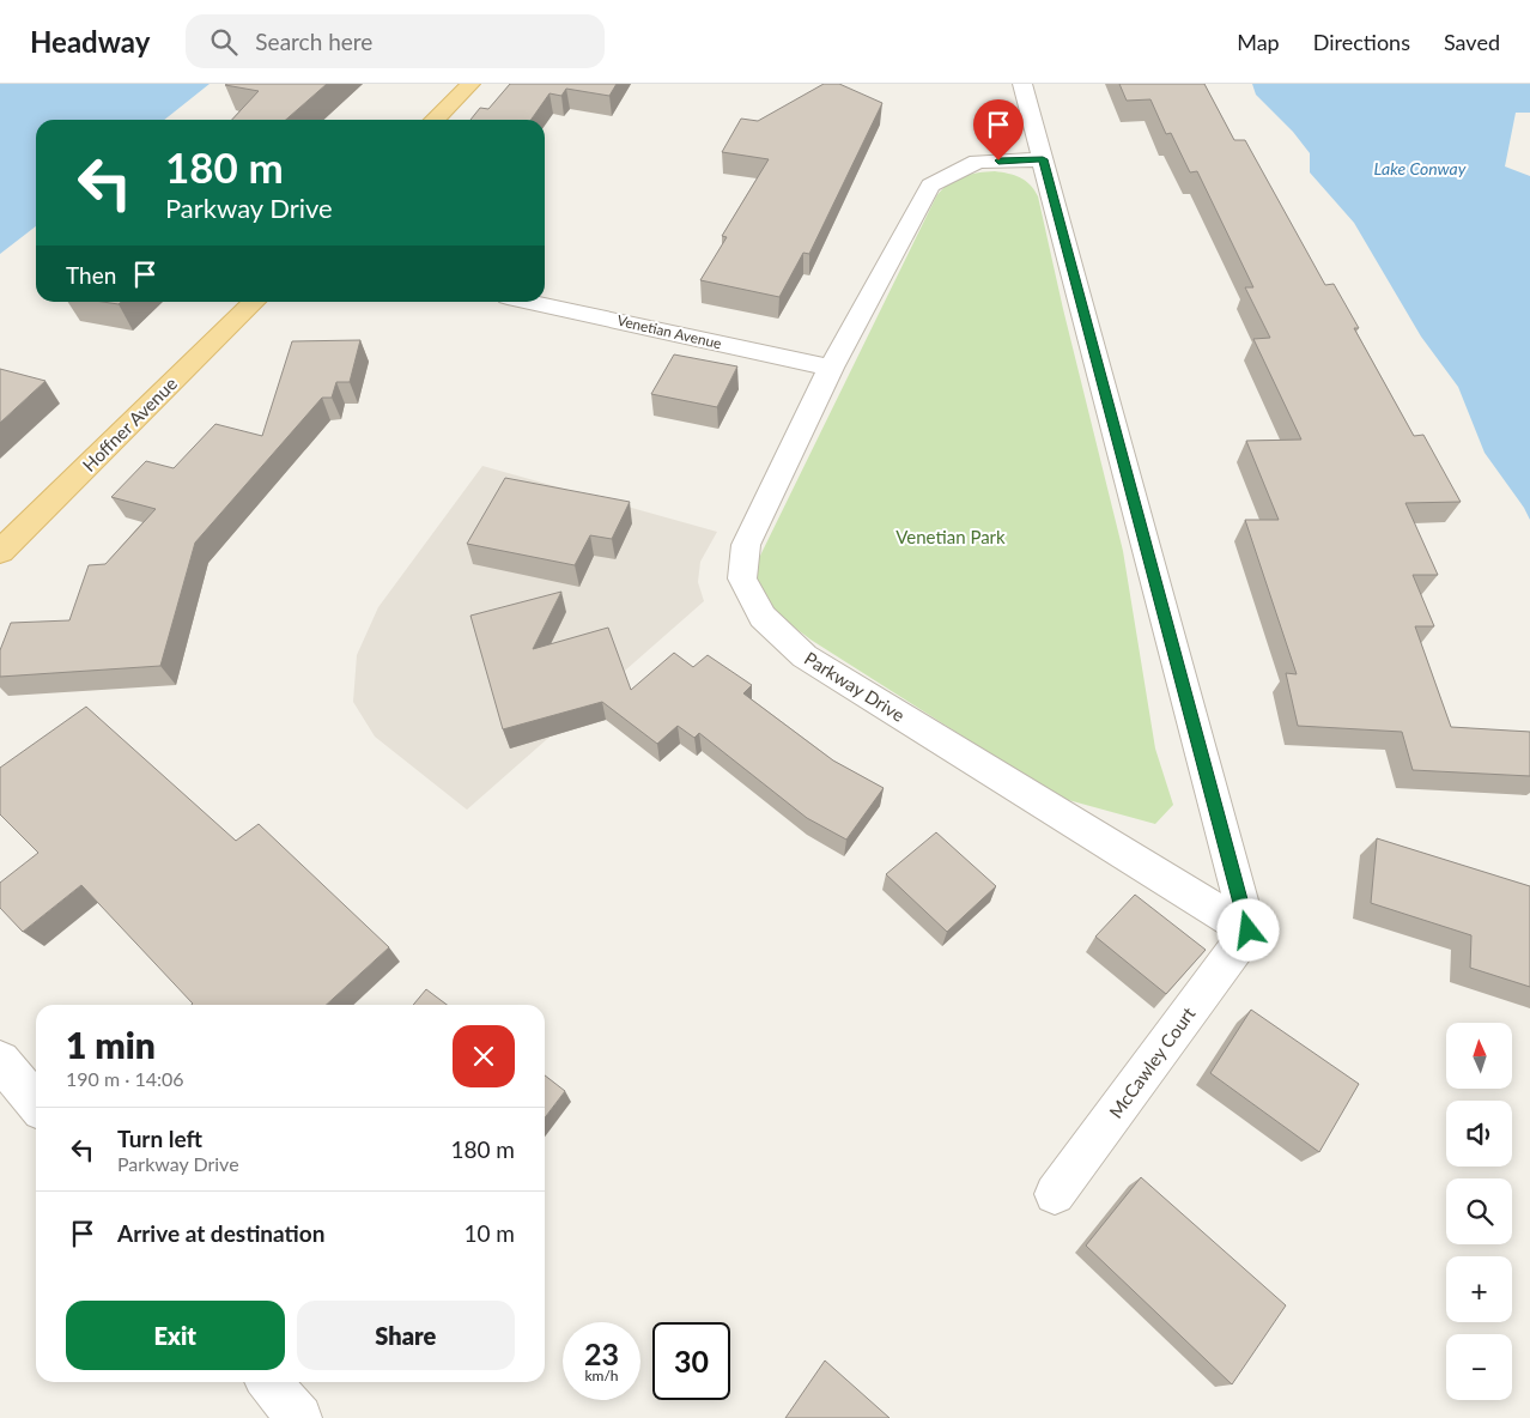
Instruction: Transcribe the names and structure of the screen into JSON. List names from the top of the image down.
{
  "streets": {
    "main road": ["Hoffner Avenue"],
    "street": ["Venetian Avenue", "Parkway Drive", "McCawley Court"]
  },
  "crossings": [
    ["Venetian Avenue", "Parkway Drive"],
    ["Parkway Drive", "McCawley Court"]
  ],
  "water": ["Lake Conway"],
  "parks": ["Venetian Park"],
  "north": "top",
  "page": {
    "header": "Headway",
    "search": "Search here",
    "nav": ["Map", "Directions", "Saved"],
    "turn": ["180 m", "Parkway Drive"],
    "then": "Then",
    "heading": ["1 min", "190 m · 14:06"],
    "map_buttons": ["+", "−"],
    "list": [
      {
        "name": "Turn left",
        "note": "Parkway Drive",
        "value": "180 m"
      },
      {
        "name": "Arrive at destination",
        "value": "10 m"
      }
    ],
    "buttons": ["Exit", "Share"],
    "speed": "23 km/h",
    "limit": "30"
  }
}
